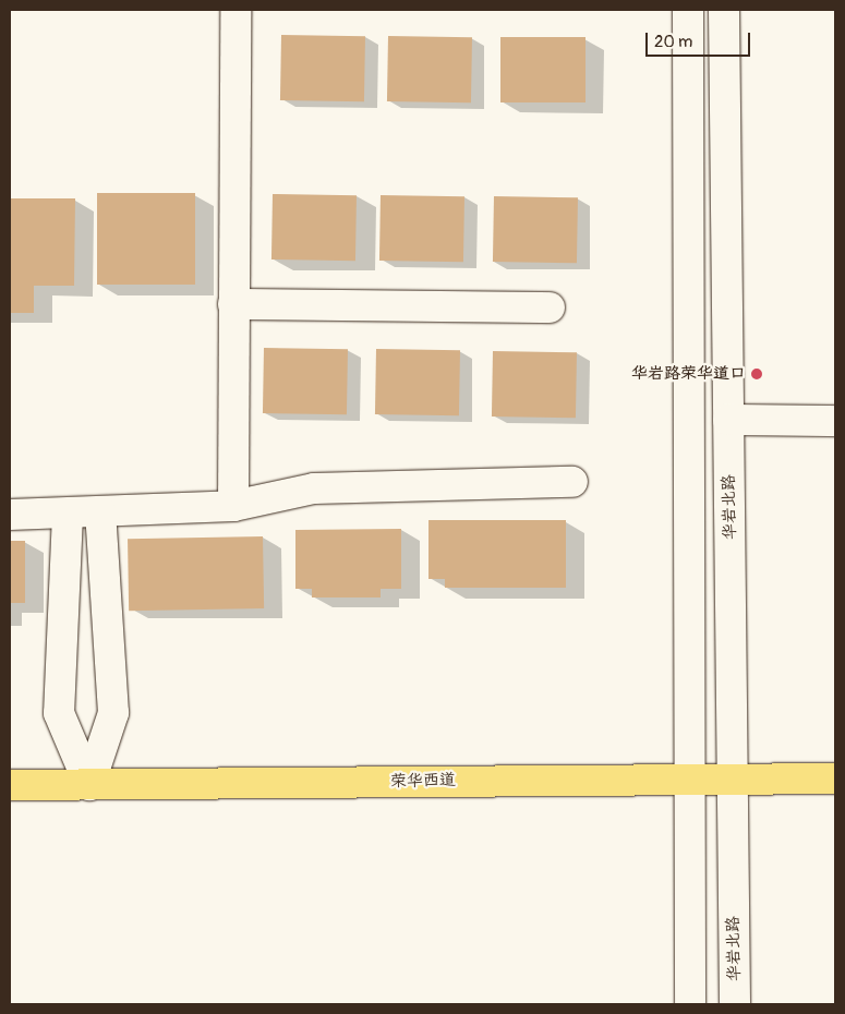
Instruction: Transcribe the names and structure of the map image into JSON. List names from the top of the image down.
{
  "streets": {
    "main road": ["荣华西道"],
    "street": ["华岩北路"]
  },
  "crossings": [
    ["华岩北路", "荣华西道"]
  ],
  "places": ["华岩路荣华道口"],
  "scale_bar": "20 m"
}
